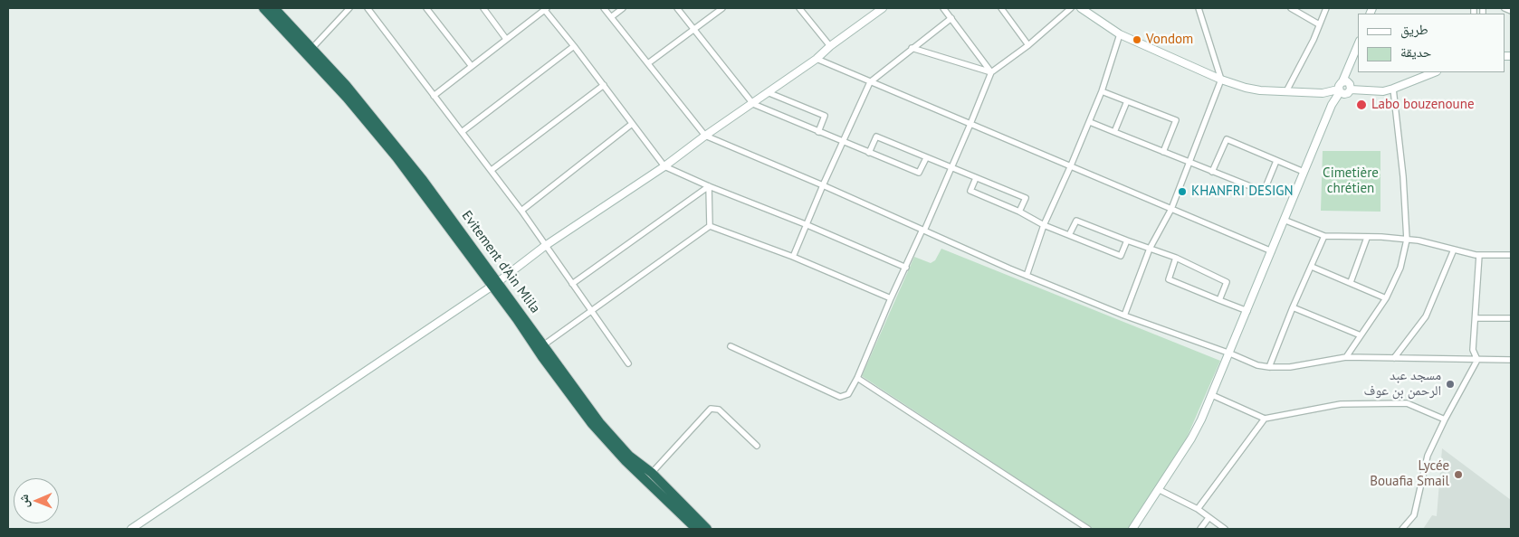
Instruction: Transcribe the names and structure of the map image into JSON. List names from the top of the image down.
{
  "streets": {
    "highway": ["Evitement d'Ain Mlila"]
  },
  "parks": ["Cimetière chrétien"],
  "places": [
    "Vondom",
    "Labo bouzenoune",
    "KHANFRI DESIGN",
    "مسجد عبد الرحمن بن عوف",
    "Lycée Bouafia Smail"
  ],
  "legend": ["طريق", "حديقة"],
  "north": "left"
}
